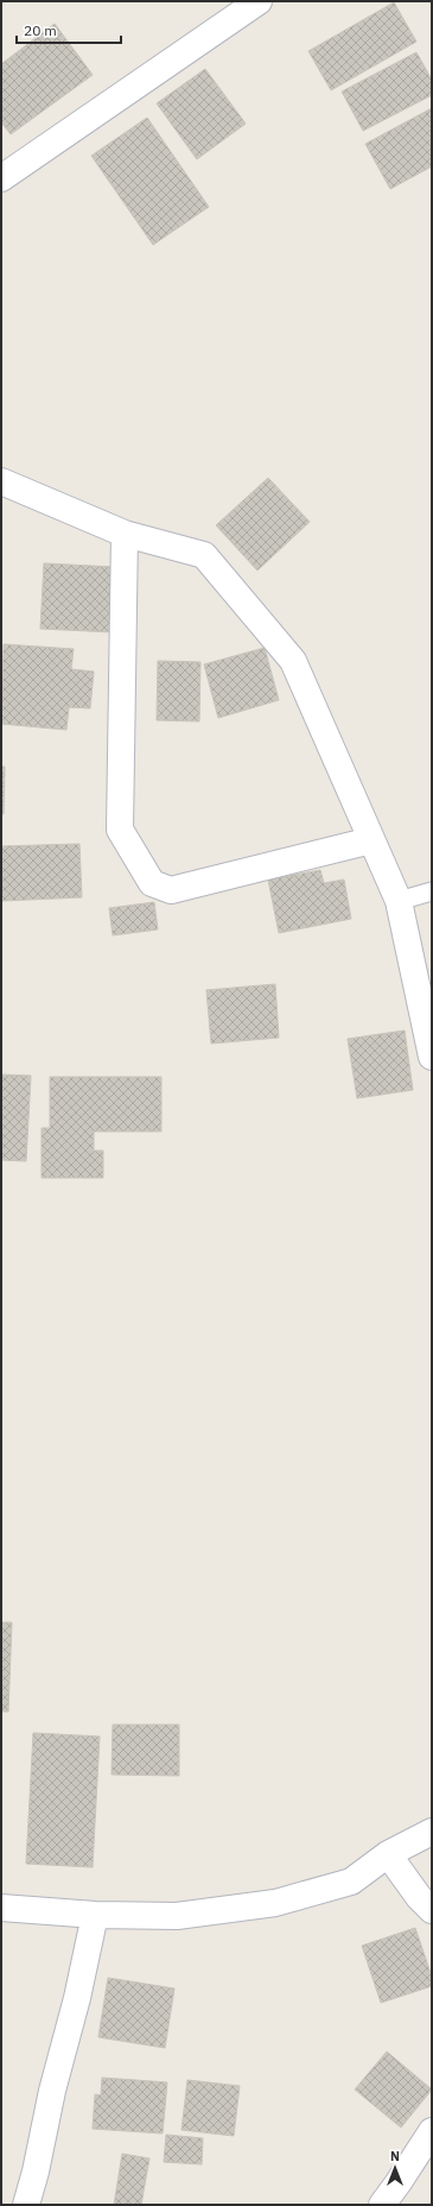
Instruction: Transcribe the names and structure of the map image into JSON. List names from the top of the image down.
{
  "scale_bar": "20 m",
  "north": "top"
}
